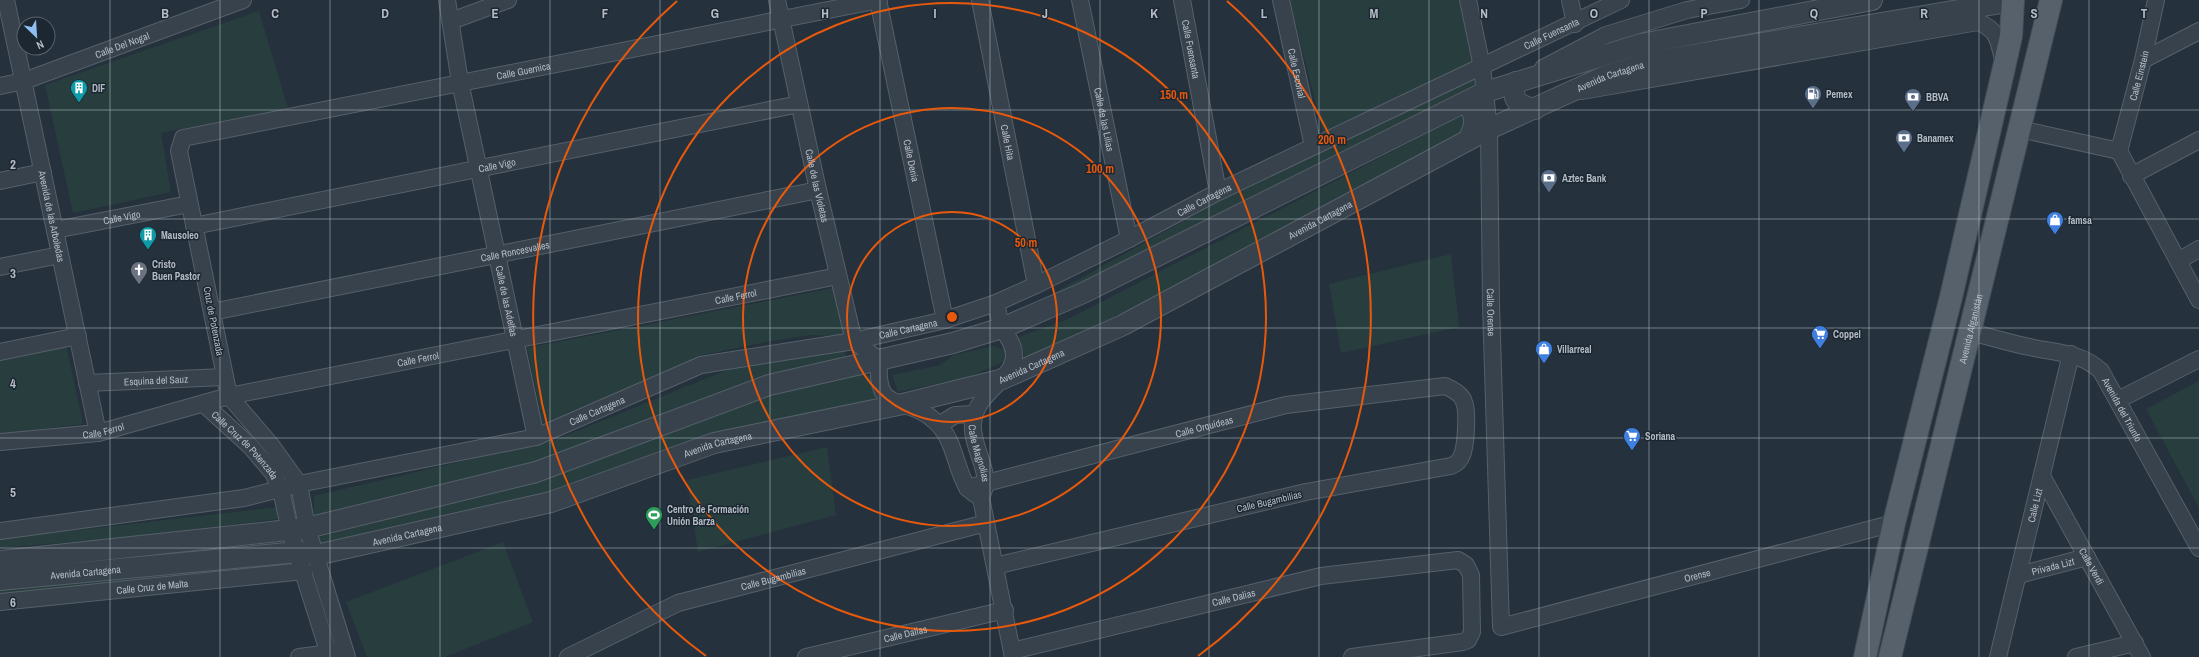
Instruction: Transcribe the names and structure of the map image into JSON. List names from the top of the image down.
{
  "streets": {
    "main road": ["Avenida Afganistán"],
    "street": [
      "Calle Fuensanta",
      "Calle Del Nogal",
      "Calle Guernica",
      "Calle Escorial",
      "Calle Einstein",
      "Avenida Cartagena",
      "Calle de las Lilias",
      "Calle Hita",
      "Calle Denia",
      "Calle Vigo",
      "Calle de las Violetas",
      "Calle Cartagena",
      "Avenida de las Arboledas",
      "Calle Roncesvalles",
      "Calle Ferrol",
      "Calle de las Adelfas",
      "Calle Orense",
      "Cruz de Potenzada",
      "Esquina del Sauz",
      "Avenida del Triunfo",
      "Calle Orquídeas",
      "Calle Cruz de Potenzada",
      "Calle Magnolias",
      "Calle Bugambilias",
      "Calle Lizt",
      "Privada Lizt",
      "Calle Verdi",
      "Orense",
      "Calle Cruz de Malta",
      "Calle Dalias"
    ]
  },
  "crossings": [
    ["Calle Fuensanta", "Calle Cartagena"],
    ["Calle Fuensanta", "Calle Orense"],
    ["Calle Del Nogal", "Avenida de las Arboledas"],
    ["Calle Guernica", "Calle Denia"],
    ["Calle Guernica", "Calle de las Violetas"],
    ["Calle Guernica", "Calle de las Adelfas"],
    ["Calle Guernica", "Cruz de Potenzada"],
    ["Calle Escorial", "Calle Cartagena"],
    ["Avenida Cartagena", "Calle Orense"],
    ["Avenida Cartagena", "Calle Cruz de Potenzada"],
    ["Avenida Cartagena", "Calle Magnolias"],
    ["Avenida Cartagena", "Calle Cruz de Malta"],
    ["Calle de las Lilias", "Calle Cartagena"],
    ["Calle Hita", "Calle Cartagena"],
    ["Calle Denia", "Calle Cartagena"],
    ["Calle Vigo", "Calle de las Violetas"],
    ["Calle Vigo", "Avenida de las Arboledas"],
    ["Calle Vigo", "Calle de las Adelfas"],
    ["Calle Vigo", "Cruz de Potenzada"],
    ["Calle de las Violetas", "Calle Cartagena"],
    ["Calle de las Violetas", "Calle Roncesvalles"],
    ["Calle de las Violetas", "Calle Ferrol"],
    ["Calle Cartagena", "Calle de las Adelfas"],
    ["Calle Cartagena", "Calle Orense"],
    ["Calle Cartagena", "Calle Cruz de Potenzada"],
    ["Calle Cartagena", "Calle Magnolias"],
    ["Avenida de las Arboledas", "Calle Ferrol"],
    ["Avenida de las Arboledas", "Esquina del Sauz"],
    ["Calle Roncesvalles", "Calle de las Adelfas"],
    ["Calle Roncesvalles", "Cruz de Potenzada"],
    ["Calle Ferrol", "Calle de las Adelfas"],
    ["Calle Ferrol", "Cruz de Potenzada"],
    ["Calle Ferrol", "Calle Cruz de Potenzada"],
    ["Calle Orense", "Orense"],
    ["Cruz de Potenzada", "Esquina del Sauz"],
    ["Cruz de Potenzada", "Calle Cruz de Potenzada"],
    ["Avenida Afganistán", "Avenida del Triunfo"],
    ["Avenida del Triunfo", "Calle Lizt"],
    ["Calle Orquídeas", "Calle Magnolias"],
    ["Calle Orquídeas", "Calle Bugambilias"],
    ["Calle Magnolias", "Calle Bugambilias"],
    ["Calle Magnolias", "Calle Dalias"],
    ["Calle Lizt", "Privada Lizt"],
    ["Calle Lizt", "Calle Verdi"],
    ["Privada Lizt", "Calle Verdi"]
  ],
  "places": {
    "building": ["DIF", "Mausoleo"],
    "fuel station": ["Pemex"],
    "bank": ["BBVA", "Banamex", "Aztec Bank"],
    "shop": ["famsa", "Villarreal"],
    "church": ["Cristo Buen Pastor"],
    "supermarket": ["Coppel", "Soriana"],
    "sports": ["Centro de Formación Unión Barza"]
  },
  "north": "bottom right",
  "grid": {
    "columns": [
      "B",
      "C",
      "D",
      "E",
      "F",
      "G",
      "H",
      "I",
      "J",
      "K",
      "L",
      "M",
      "N",
      "O",
      "P",
      "Q",
      "R",
      "S",
      "T"
    ],
    "rows": [
      "2",
      "3",
      "4",
      "5",
      "6"
    ]
  },
  "rings": [
    "150 m",
    "200 m",
    "100 m",
    "50 m"
  ]
}
